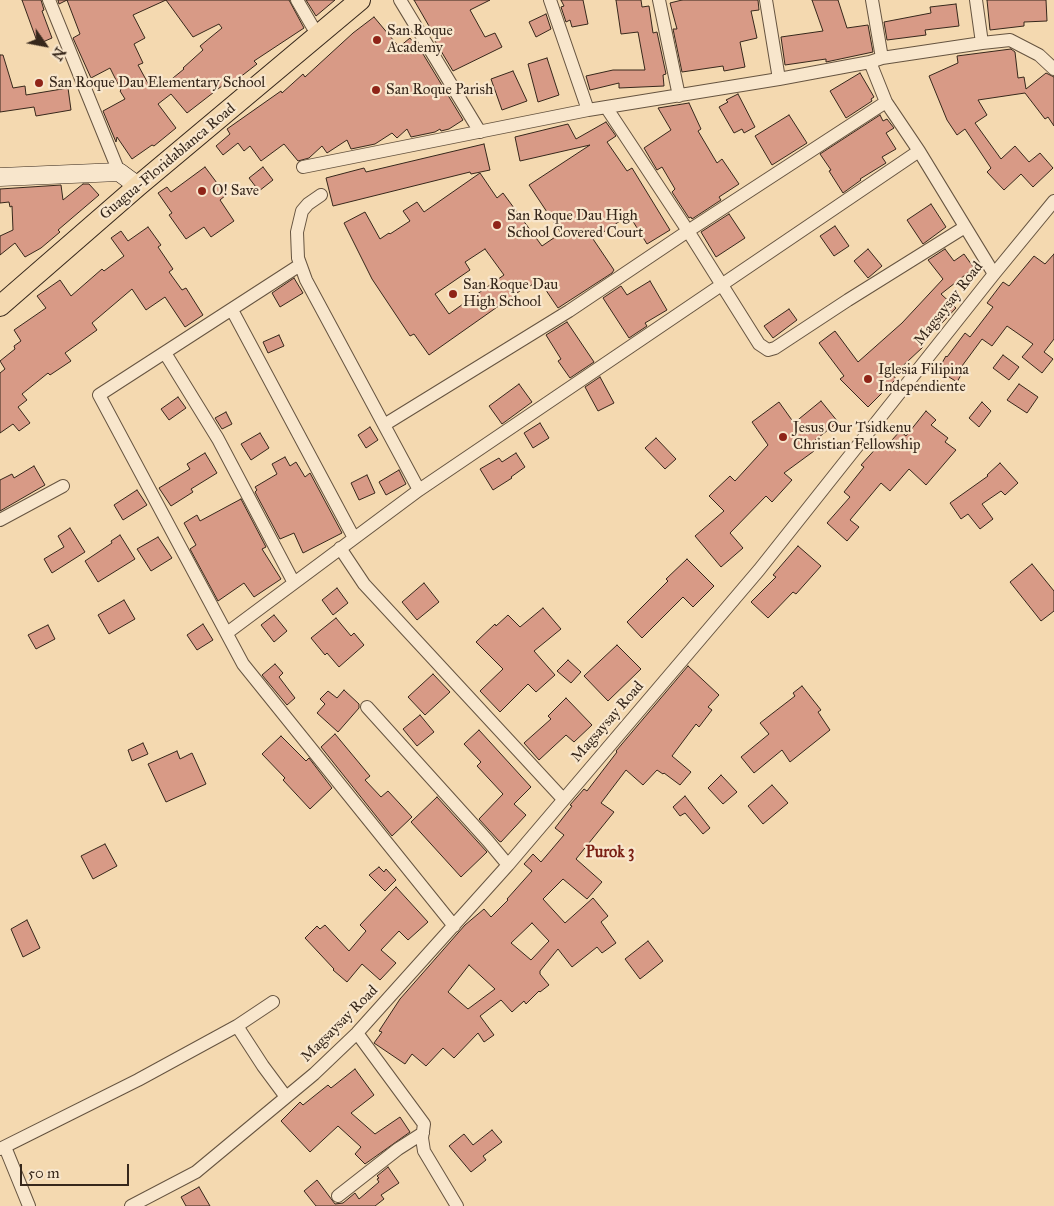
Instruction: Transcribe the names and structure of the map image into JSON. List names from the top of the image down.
{
  "streets": {
    "main road": ["Guagua-Floridablanca Road"],
    "street": ["Magsaysay Road"]
  },
  "districts": ["Purok 3"],
  "places": [
    "San Roque Academy",
    "San Roque Dau Elementary School",
    "San Roque Parish",
    "O! Save",
    "San Roque Dau High School Covered Court",
    "San Roque Dau High School",
    "Iglesia Filipina Independiente",
    "Jesus Our Tsidkenu Christian Fellowship"
  ],
  "scale_bar": "50 m",
  "north": "bottom right"
}
